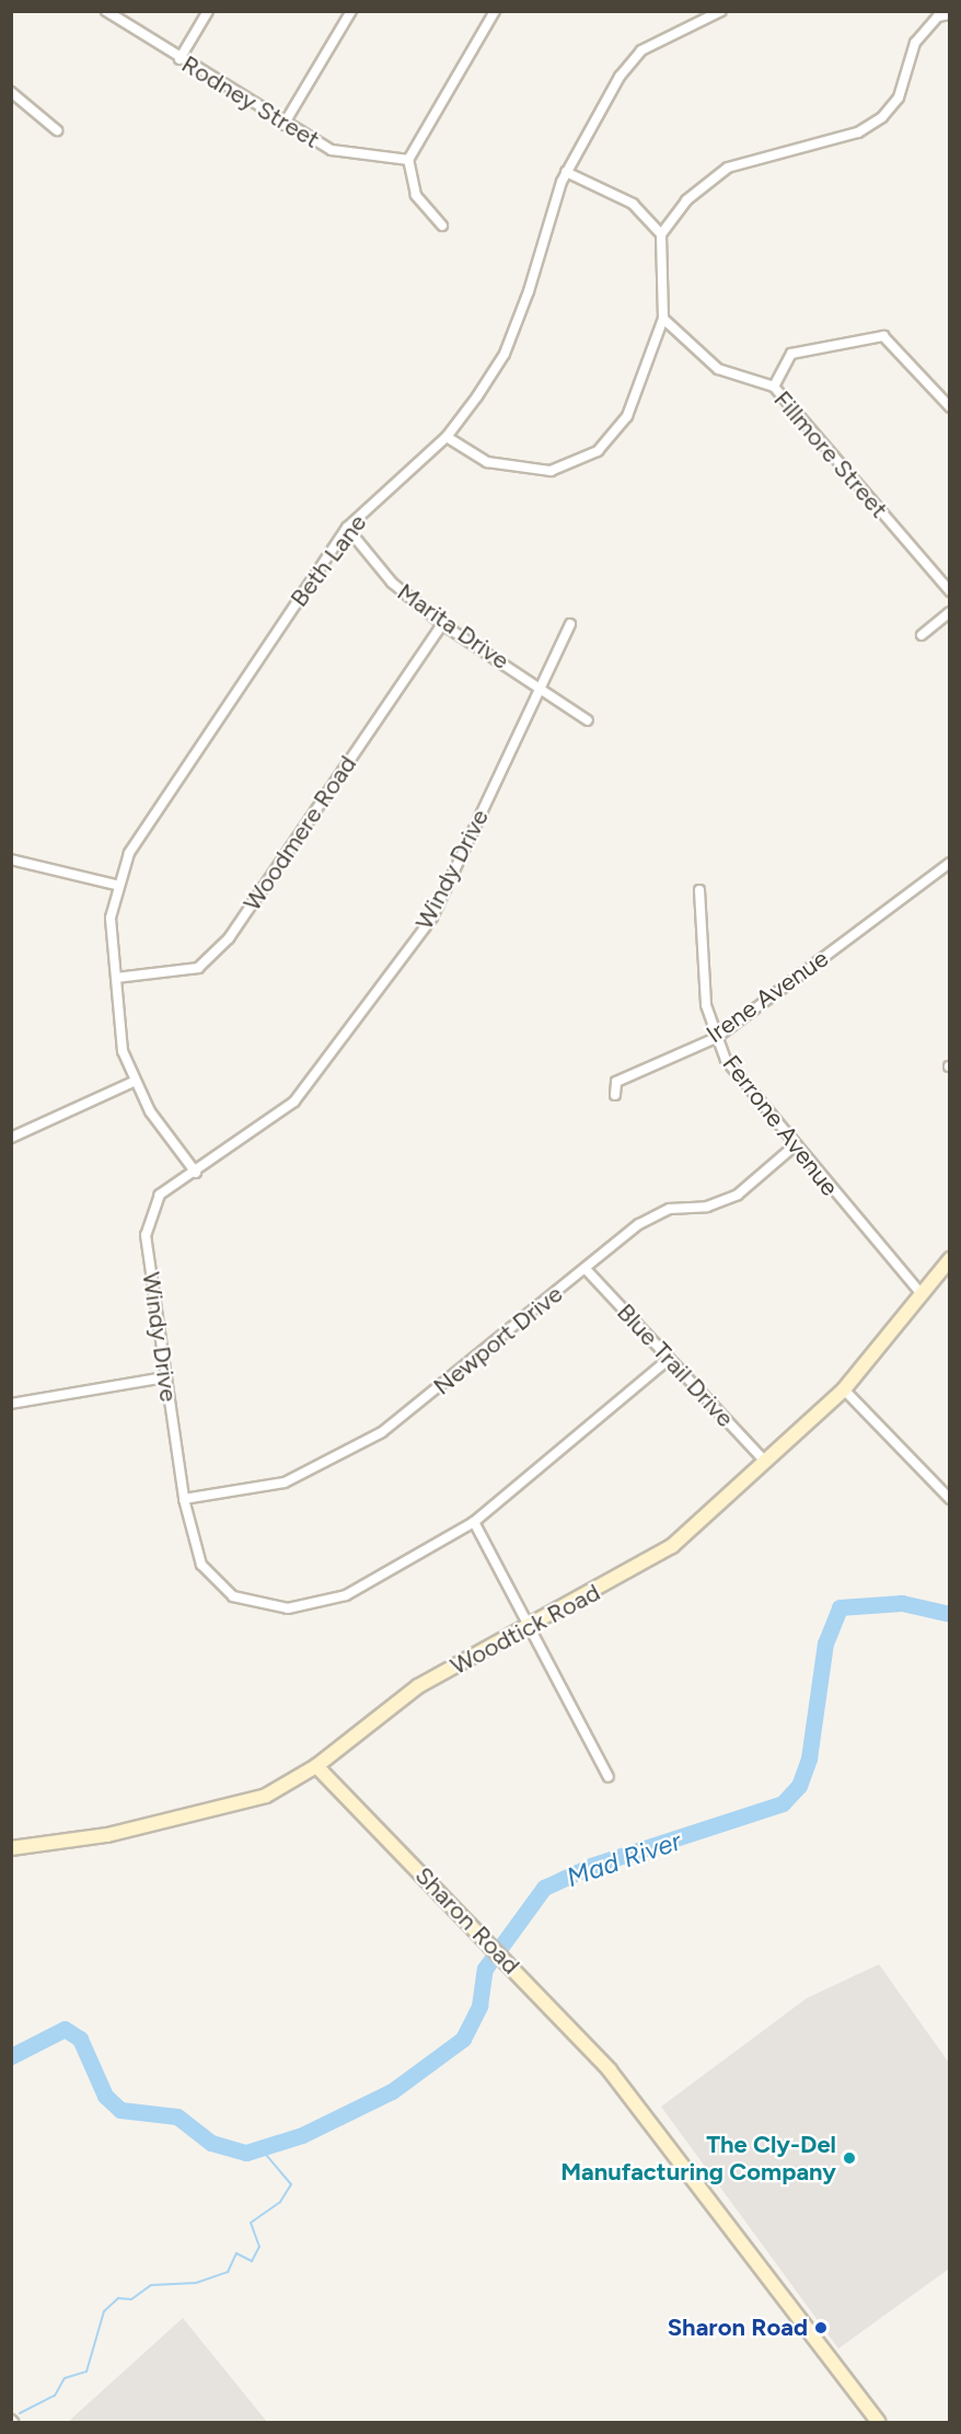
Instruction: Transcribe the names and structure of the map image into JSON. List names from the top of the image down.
{
  "streets": {
    "main road": ["Woodtick Road", "Sharon Road"],
    "street": [
      "Rodney Street",
      "Fillmore Street",
      "Beth Lane",
      "Marita Drive",
      "Woodmere Road",
      "Windy Drive",
      "Irene Avenue",
      "Ferrone Avenue",
      "Newport Drive",
      "Blue Trail Drive"
    ]
  },
  "crossings": [
    ["Beth Lane", "Marita Drive"],
    ["Beth Lane", "Woodmere Road"],
    ["Beth Lane", "Windy Drive"],
    ["Marita Drive", "Woodmere Road"],
    ["Marita Drive", "Windy Drive"],
    ["Windy Drive", "Newport Drive"],
    ["Windy Drive", "Blue Trail Drive"],
    ["Irene Avenue", "Ferrone Avenue"],
    ["Ferrone Avenue", "Newport Drive"],
    ["Ferrone Avenue", "Woodtick Road"],
    ["Newport Drive", "Blue Trail Drive"],
    ["Blue Trail Drive", "Woodtick Road"],
    ["Woodtick Road", "Sharon Road"]
  ],
  "water": ["Mad River"],
  "places": ["The Cly-Del Manufacturing Company", "Sharon Road"]
}
